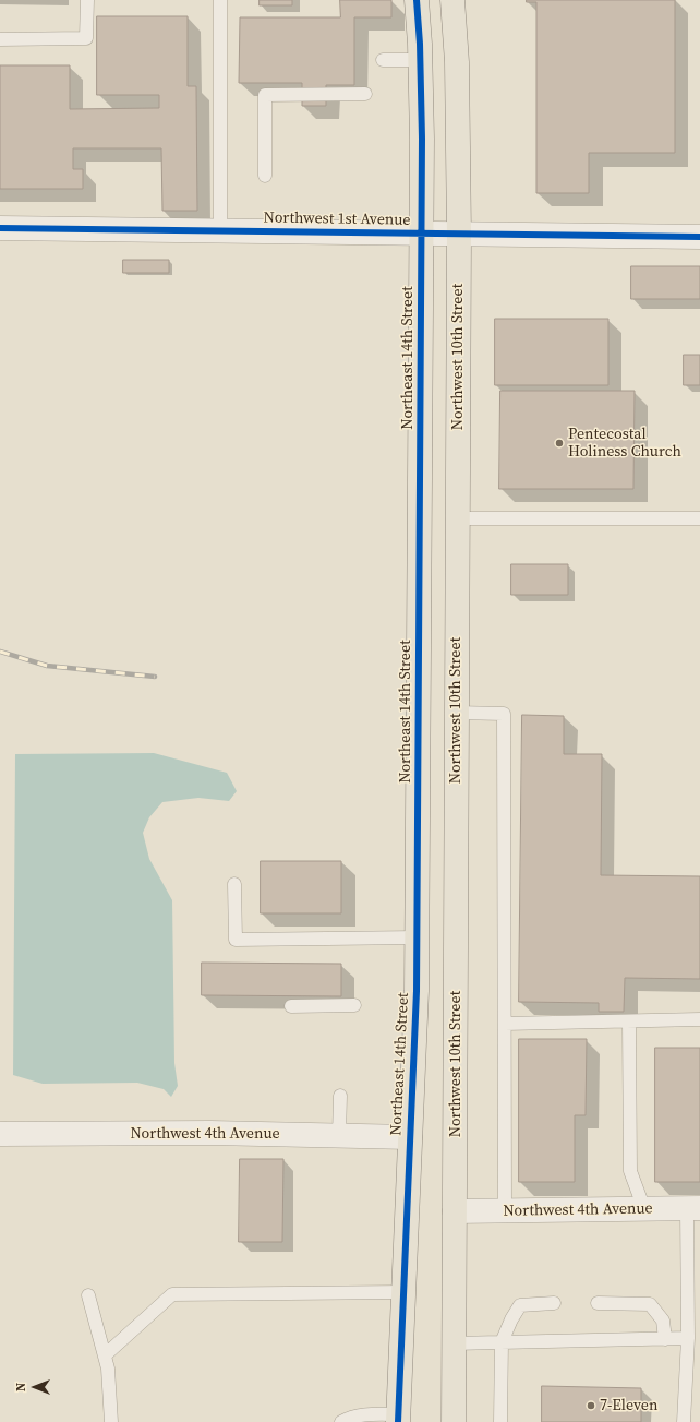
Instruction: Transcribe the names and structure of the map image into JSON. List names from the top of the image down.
{
  "streets": {
    "main road": ["Northwest 10th Street", "Northeast 14th Street"],
    "street": ["Northwest 1st Avenue", "Northwest 4th Avenue"]
  },
  "crossings": [
    ["Northwest 1st Avenue", "Northwest 10th Street"],
    ["Northwest 1st Avenue", "Northeast 14th Street"],
    ["Northwest 10th Street", "Northwest 4th Avenue"],
    ["Northeast 14th Street", "Northwest 4th Avenue"]
  ],
  "places": ["Pentecostal Holiness Church", "7-Eleven"],
  "north": "left"
}
